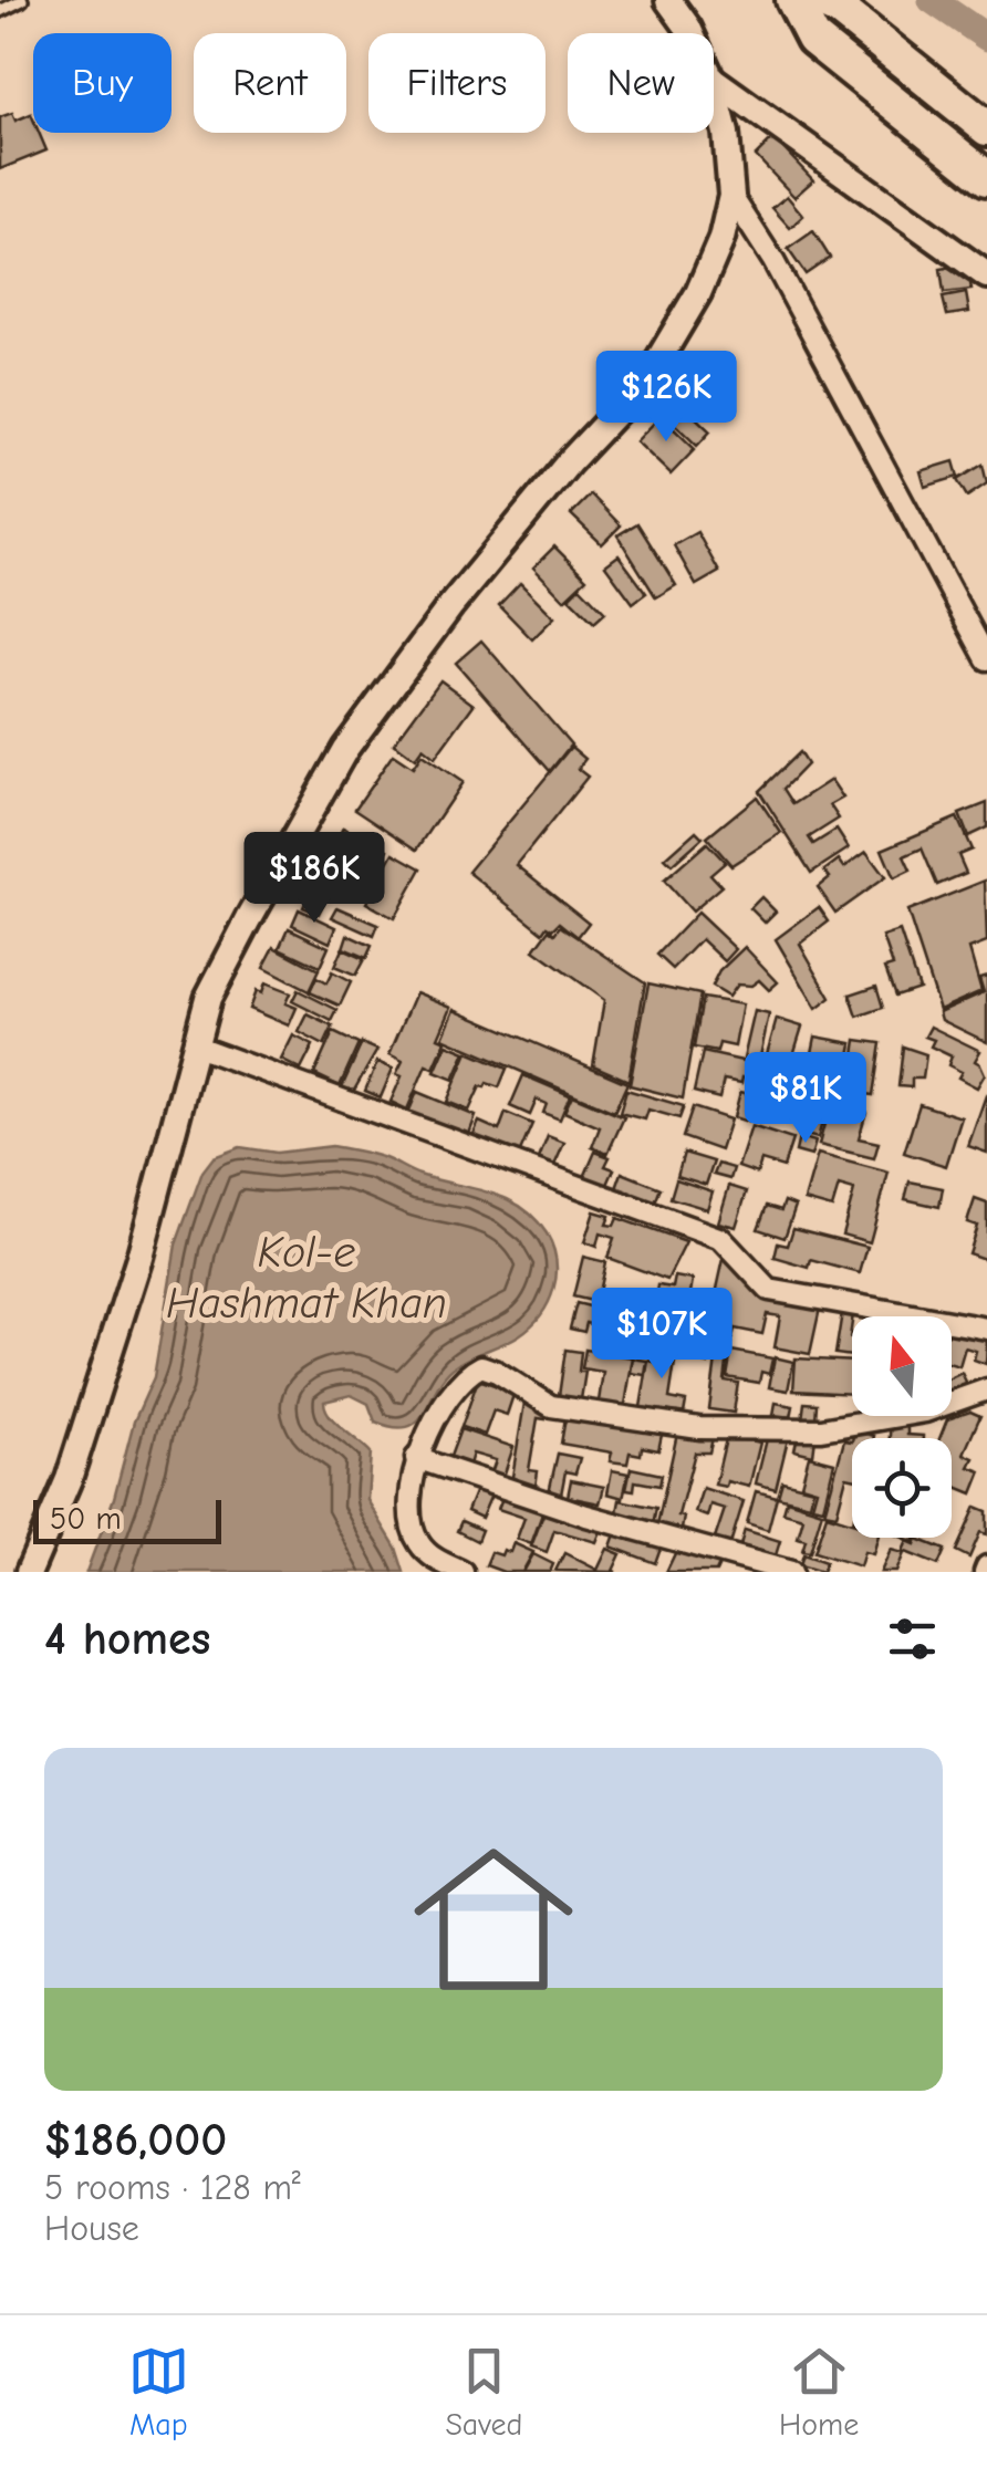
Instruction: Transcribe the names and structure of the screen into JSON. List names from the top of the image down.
{
  "water": ["Kol-e Hashmat Khan"],
  "scale_bar": "50 m",
  "north": "top",
  "page": {
    "chip": [
      "Buy",
      "Rent",
      "Filters",
      "New"
    ],
    "price": [
      "$126K",
      "$186K",
      "$81K",
      "$107K"
    ],
    "scale": "50 m",
    "heading": "4 homes",
    "list": [
      {
        "name": "$186,000",
        "note": "5 rooms · 128 m² · House"
      }
    ],
    "tabs": ["Map", "Saved", "Home"]
  }
}
